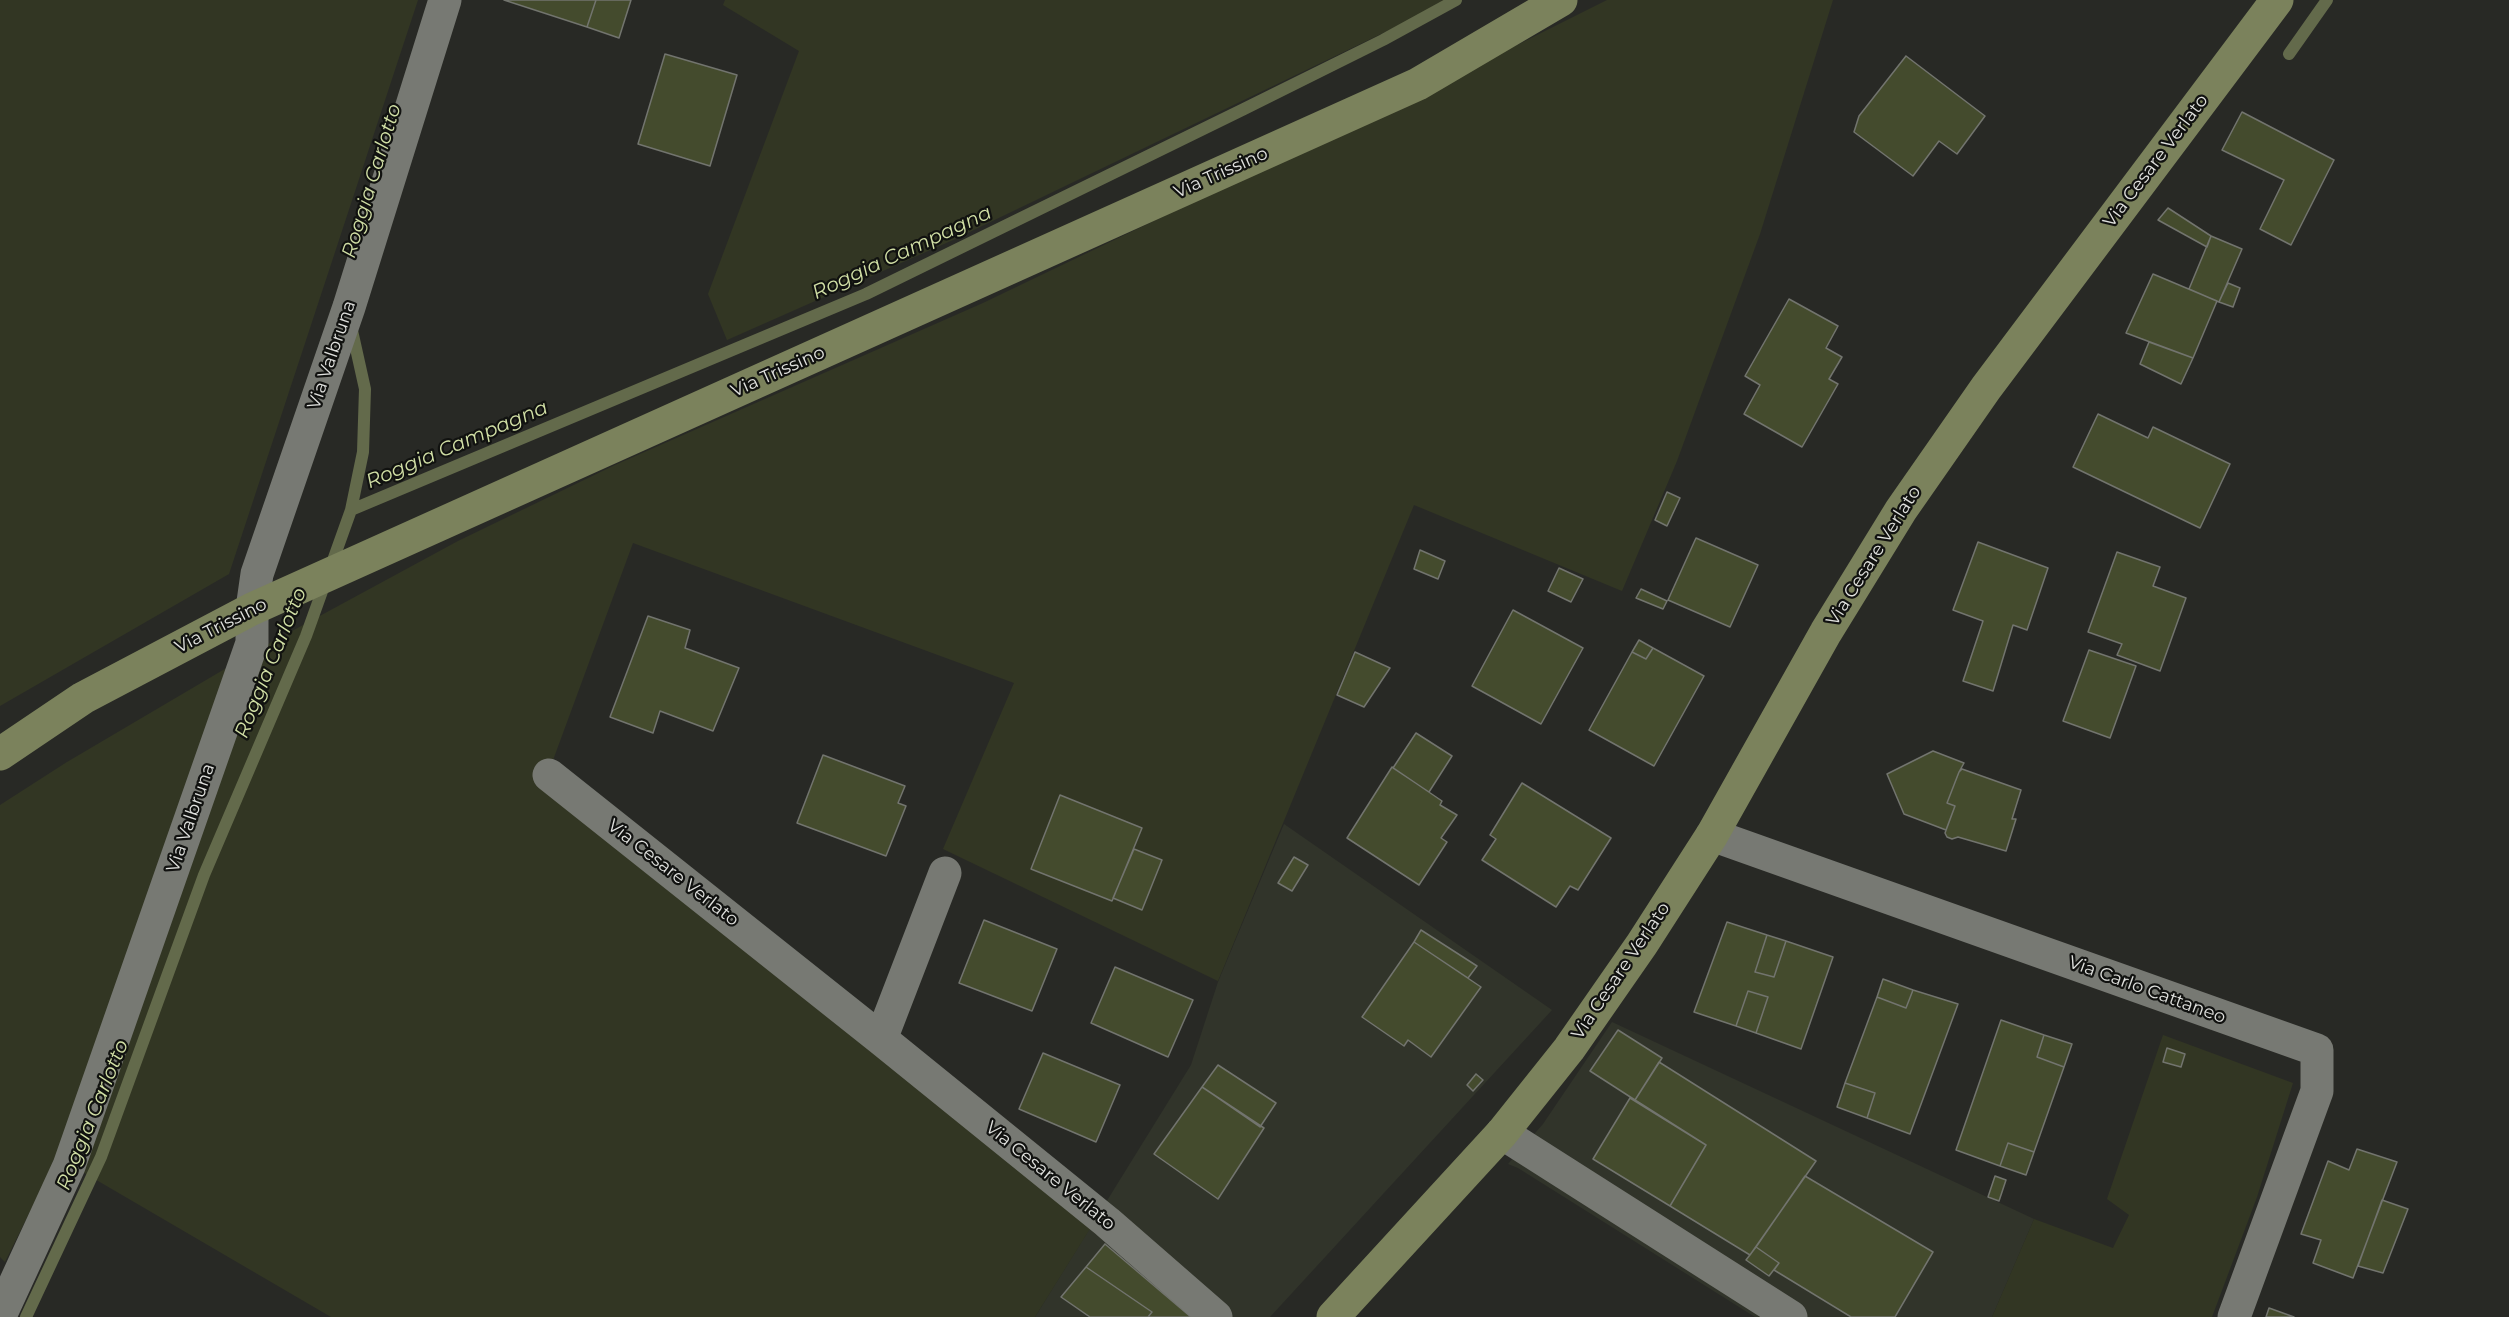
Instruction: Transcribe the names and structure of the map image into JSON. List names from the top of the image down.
{
  "streets": {
    "main road": ["Via Cesare Verlato", "Via Trissino"],
    "street": ["Via Valbruna", "Via Carlo Cattaneo"]
  },
  "crossings": [
    ["Via Cesare Verlato", "Via Carlo Cattaneo"],
    ["Via Trissino", "Via Valbruna"]
  ],
  "water": ["Roggia Carlotto", "Roggia Campagna"]
}
